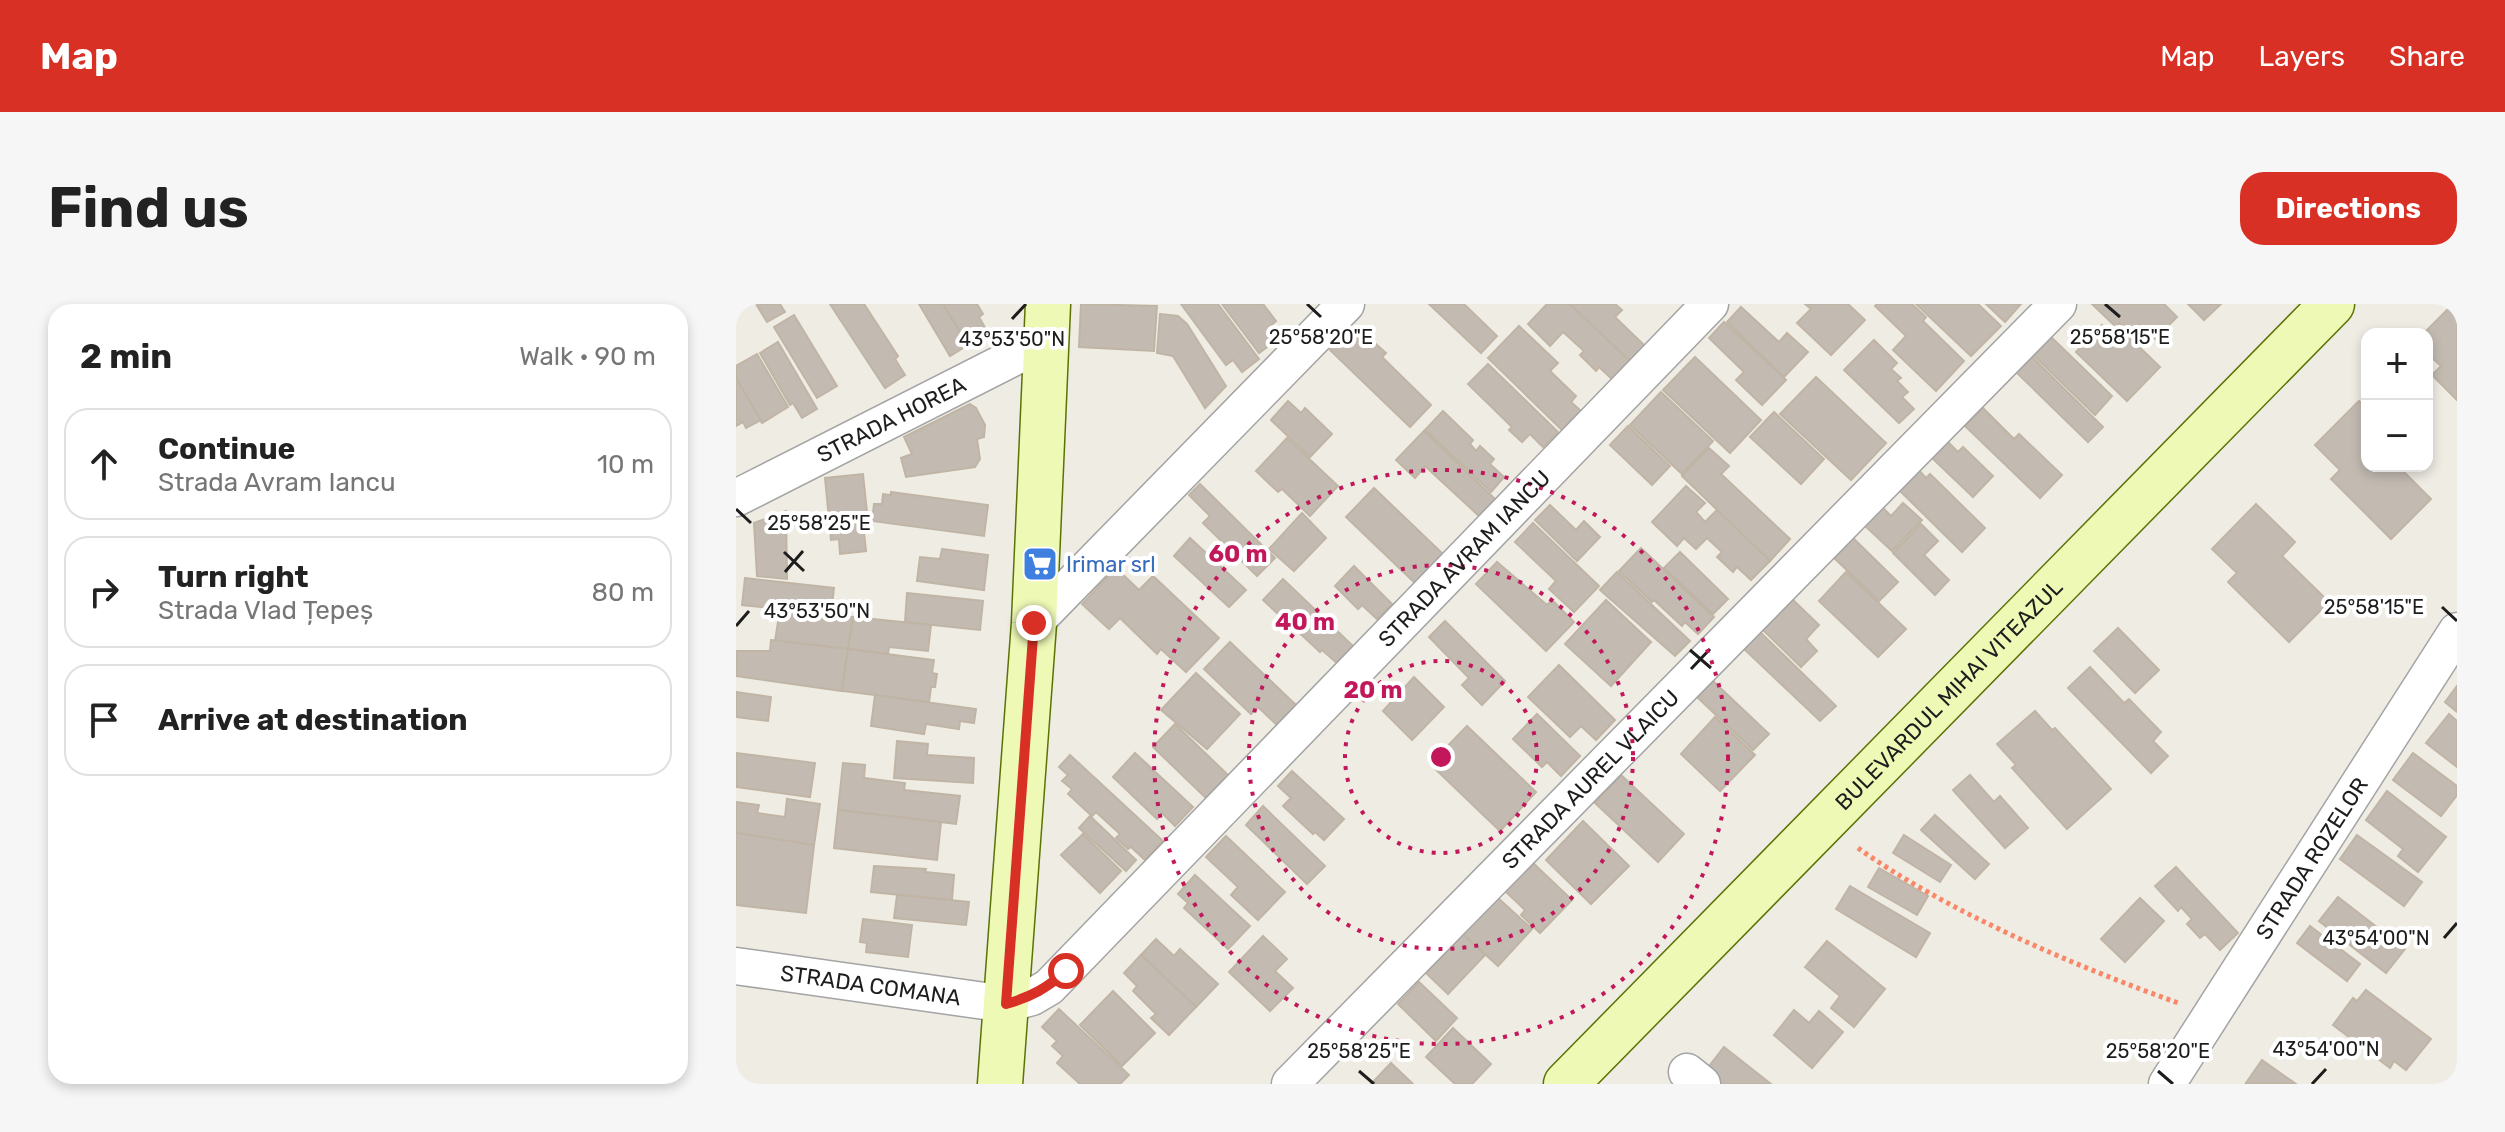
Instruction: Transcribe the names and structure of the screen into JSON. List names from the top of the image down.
{
  "streets": {
    "main road": ["BULEVARDUL MIHAI VITEAZUL"],
    "street": [
      "STRADA HOREA",
      "STRADA AVRAM IANCU",
      "STRADA AUREL VLAICU",
      "STRADA ROZELOR",
      "STRADA COMANA"
    ]
  },
  "crossings": [
    ["STRADA AVRAM IANCU", "STRADA COMANA"]
  ],
  "places": {
    "supermarket": ["Irimar srl"]
  },
  "page": {
    "header": "Map",
    "nav": ["Map", "Layers", "Share"],
    "buttons": "Directions",
    "title": "Find us",
    "heading": ["2 min", "Walk · 90 m"],
    "map_buttons": ["+", "−"],
    "list": [
      ["Continue", "Strada Avram Iancu", "10 m"],
      ["Turn right", "Strada Vlad Țepeș", "80 m"],
      "Arrive at destination"
    ]
  },
  "coordinates": [
    "25°58'20\"E",
    "25°58'15\"E",
    "43°53'50\"N",
    "25°58'25\"E",
    "43°54'00\"N"
  ],
  "rings": ["60 m", "40 m", "20 m"]
}
